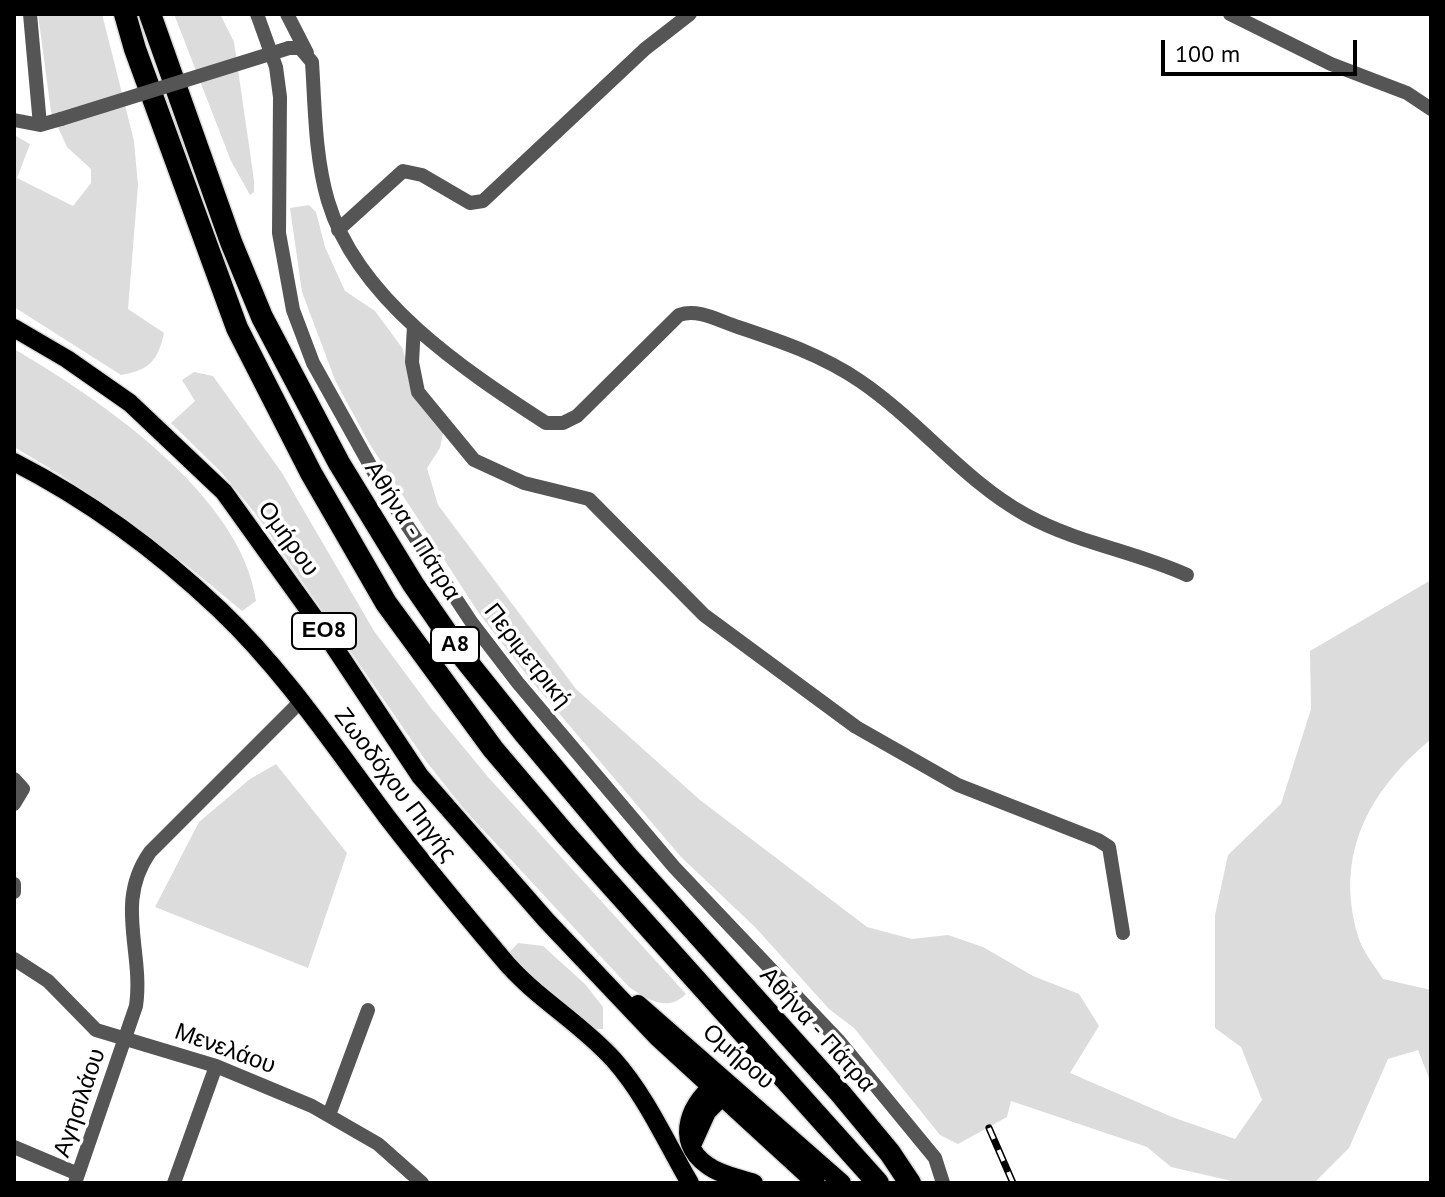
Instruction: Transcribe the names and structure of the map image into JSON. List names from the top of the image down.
{
  "streets": {
    "highway": ["Αθήνα - Πάτρα", "Α8"],
    "main road": ["Ομήρου", "ΕΟ8", "Ζωοδόχου Πηγής"],
    "street": ["Περιμετρική", "Μενελάου", "Αγησιλάου"]
  },
  "crossings": [
    ["Ζωοδόχου Πηγής", "Αγησιλάου"],
    ["Μενελάου", "Αγησιλάου"]
  ],
  "scale_bar": "100 m"
}
